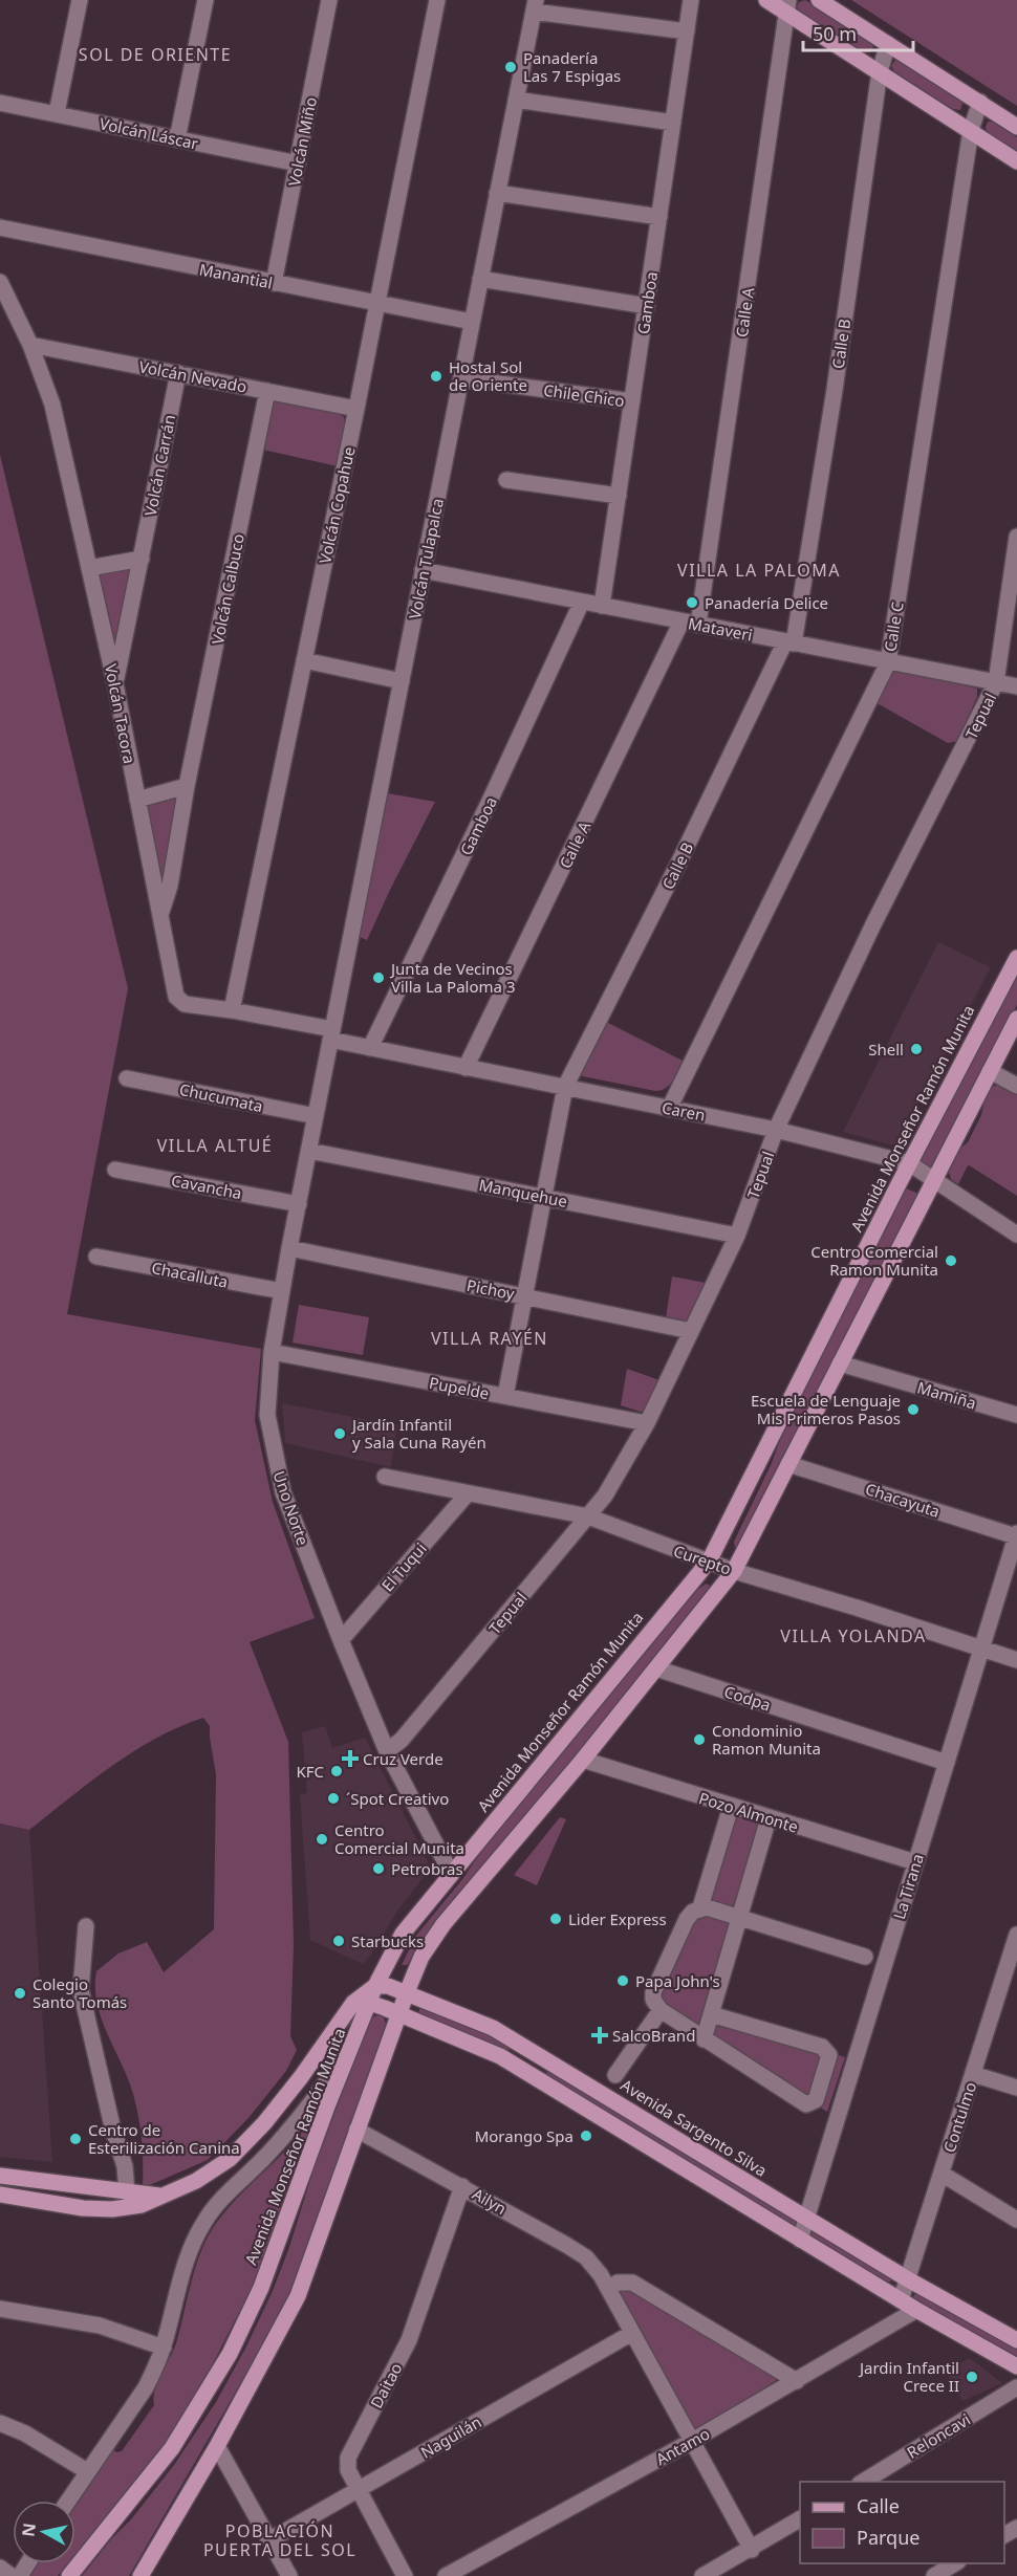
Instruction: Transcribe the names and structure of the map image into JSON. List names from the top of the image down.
{
  "streets": {
    "main road": ["Avenida Monseñor Ramón Munita", "Avenida Sargento Silva"],
    "street": [
      "Volcán Láscar",
      "Volcán Miño",
      "Manantial",
      "Gamboa",
      "Calle A",
      "Calle B",
      "Volcán Nevado",
      "Chile Chico",
      "Volcán Carrán",
      "Volcán Copahue",
      "Volcán Tulapalca",
      "Volcán Calbuco",
      "Calle C",
      "Mataveri",
      "Volcán Tacora",
      "Tepual",
      "Chucumata",
      "Caren",
      "Cavancha",
      "Manquehue",
      "Chacalluta",
      "Pichoy",
      "Pupelde",
      "Mamiña",
      "Chacayuta",
      "Uno Norte",
      "Curepto",
      "El Tuqui",
      "Codpa",
      "Pozo Almonte",
      "La Tirana",
      "Contulmo",
      "Ailyn",
      "Daitao",
      "Reloncavi",
      "Naguilán",
      "Antamo"
    ]
  },
  "crossings": [
    ["Volcán Láscar", "Volcán Miño"],
    ["Volcán Miño", "Manantial"],
    ["Manantial", "Volcán Copahue"],
    ["Manantial", "Volcán Tulapalca"],
    ["Gamboa", "Chile Chico"],
    ["Gamboa", "Mataveri"],
    ["Gamboa", "Caren"],
    ["Calle A", "Mataveri"],
    ["Calle A", "Caren"],
    ["Calle B", "Mataveri"],
    ["Calle B", "Caren"],
    ["Calle B", "Manquehue"],
    ["Calle B", "Pichoy"],
    ["Calle B", "Pupelde"],
    ["Volcán Nevado", "Volcán Carrán"],
    ["Volcán Nevado", "Volcán Copahue"],
    ["Volcán Nevado", "Volcán Calbuco"],
    ["Volcán Nevado", "Volcán Tacora"],
    ["Chile Chico", "Volcán Tulapalca"],
    ["Volcán Carrán", "Volcán Tacora"],
    ["Volcán Copahue", "Volcán Tacora"],
    ["Volcán Tulapalca", "Mataveri"],
    ["Volcán Tulapalca", "Volcán Tacora"],
    ["Volcán Tulapalca", "Chucumata"],
    ["Volcán Tulapalca", "Caren"],
    ["Volcán Tulapalca", "Uno Norte"],
    ["Volcán Calbuco", "Volcán Tacora"],
    ["Calle C", "Mataveri"],
    ["Calle C", "Caren"],
    ["Mataveri", "Tepual"],
    ["Volcán Tacora", "Caren"],
    ["Tepual", "Caren"],
    ["Tepual", "Manquehue"],
    ["Tepual", "Pichoy"],
    ["Tepual", "Pupelde"],
    ["Tepual", "Uno Norte"],
    ["Tepual", "Curepto"],
    ["Chucumata", "Uno Norte"],
    ["Caren", "Avenida Monseñor Ramón Munita"],
    ["Avenida Monseñor Ramón Munita", "Uno Norte"],
    ["Avenida Monseñor Ramón Munita", "Curepto"],
    ["Avenida Monseñor Ramón Munita", "Avenida Sargento Silva"],
    ["Cavancha", "Uno Norte"],
    ["Manquehue", "Uno Norte"],
    ["Chacalluta", "Uno Norte"],
    ["Pichoy", "Uno Norte"],
    ["Pupelde", "Uno Norte"],
    ["Chacayuta", "La Tirana"],
    ["Uno Norte", "El Tuqui"],
    ["Curepto", "El Tuqui"],
    ["Curepto", "La Tirana"],
    ["Codpa", "La Tirana"],
    ["Pozo Almonte", "La Tirana"],
    ["La Tirana", "Avenida Sargento Silva"],
    ["Contulmo", "Avenida Sargento Silva"],
    ["Ailyn", "Daitao"],
    ["Ailyn", "Naguilán"],
    ["Ailyn", "Antamo"],
    ["Daitao", "Naguilán"]
  ],
  "districts": [
    "SOL DE ORIENTE",
    "VILLA LA PALOMA",
    "VILLA ALTUÉ",
    "VILLA RAYÉN",
    "VILLA YOLANDA",
    "POBLACIÓN PUERTA DEL SOL"
  ],
  "places": {
    "other": [
      "Panadería Las 7 Espigas",
      "Hostal Sol de Oriente",
      "Panadería Delice",
      "Junta de Vecinos Villa La Paloma 3",
      "Shell",
      "Centro Comercial Ramon Munita",
      "Escuela de Lenguaje Mis Primeros Pasos",
      "Jardín Infantil y Sala Cuna Rayén",
      "Condominio Ramon Munita",
      "KFC",
      "´Spot Creativo",
      "Centro Comercial Munita",
      "Petrobras",
      "Lider Express",
      "Starbucks",
      "Papa John's",
      "Colegio Santo Tomás",
      "Morango Spa",
      "Centro de Esterilización Canina",
      "Jardin Infantil Crece II"
    ],
    "health": ["Cruz Verde", "SalcoBrand"]
  },
  "legend": ["Calle", "Parque"],
  "scale_bar": "50 m",
  "north": "left"
}
